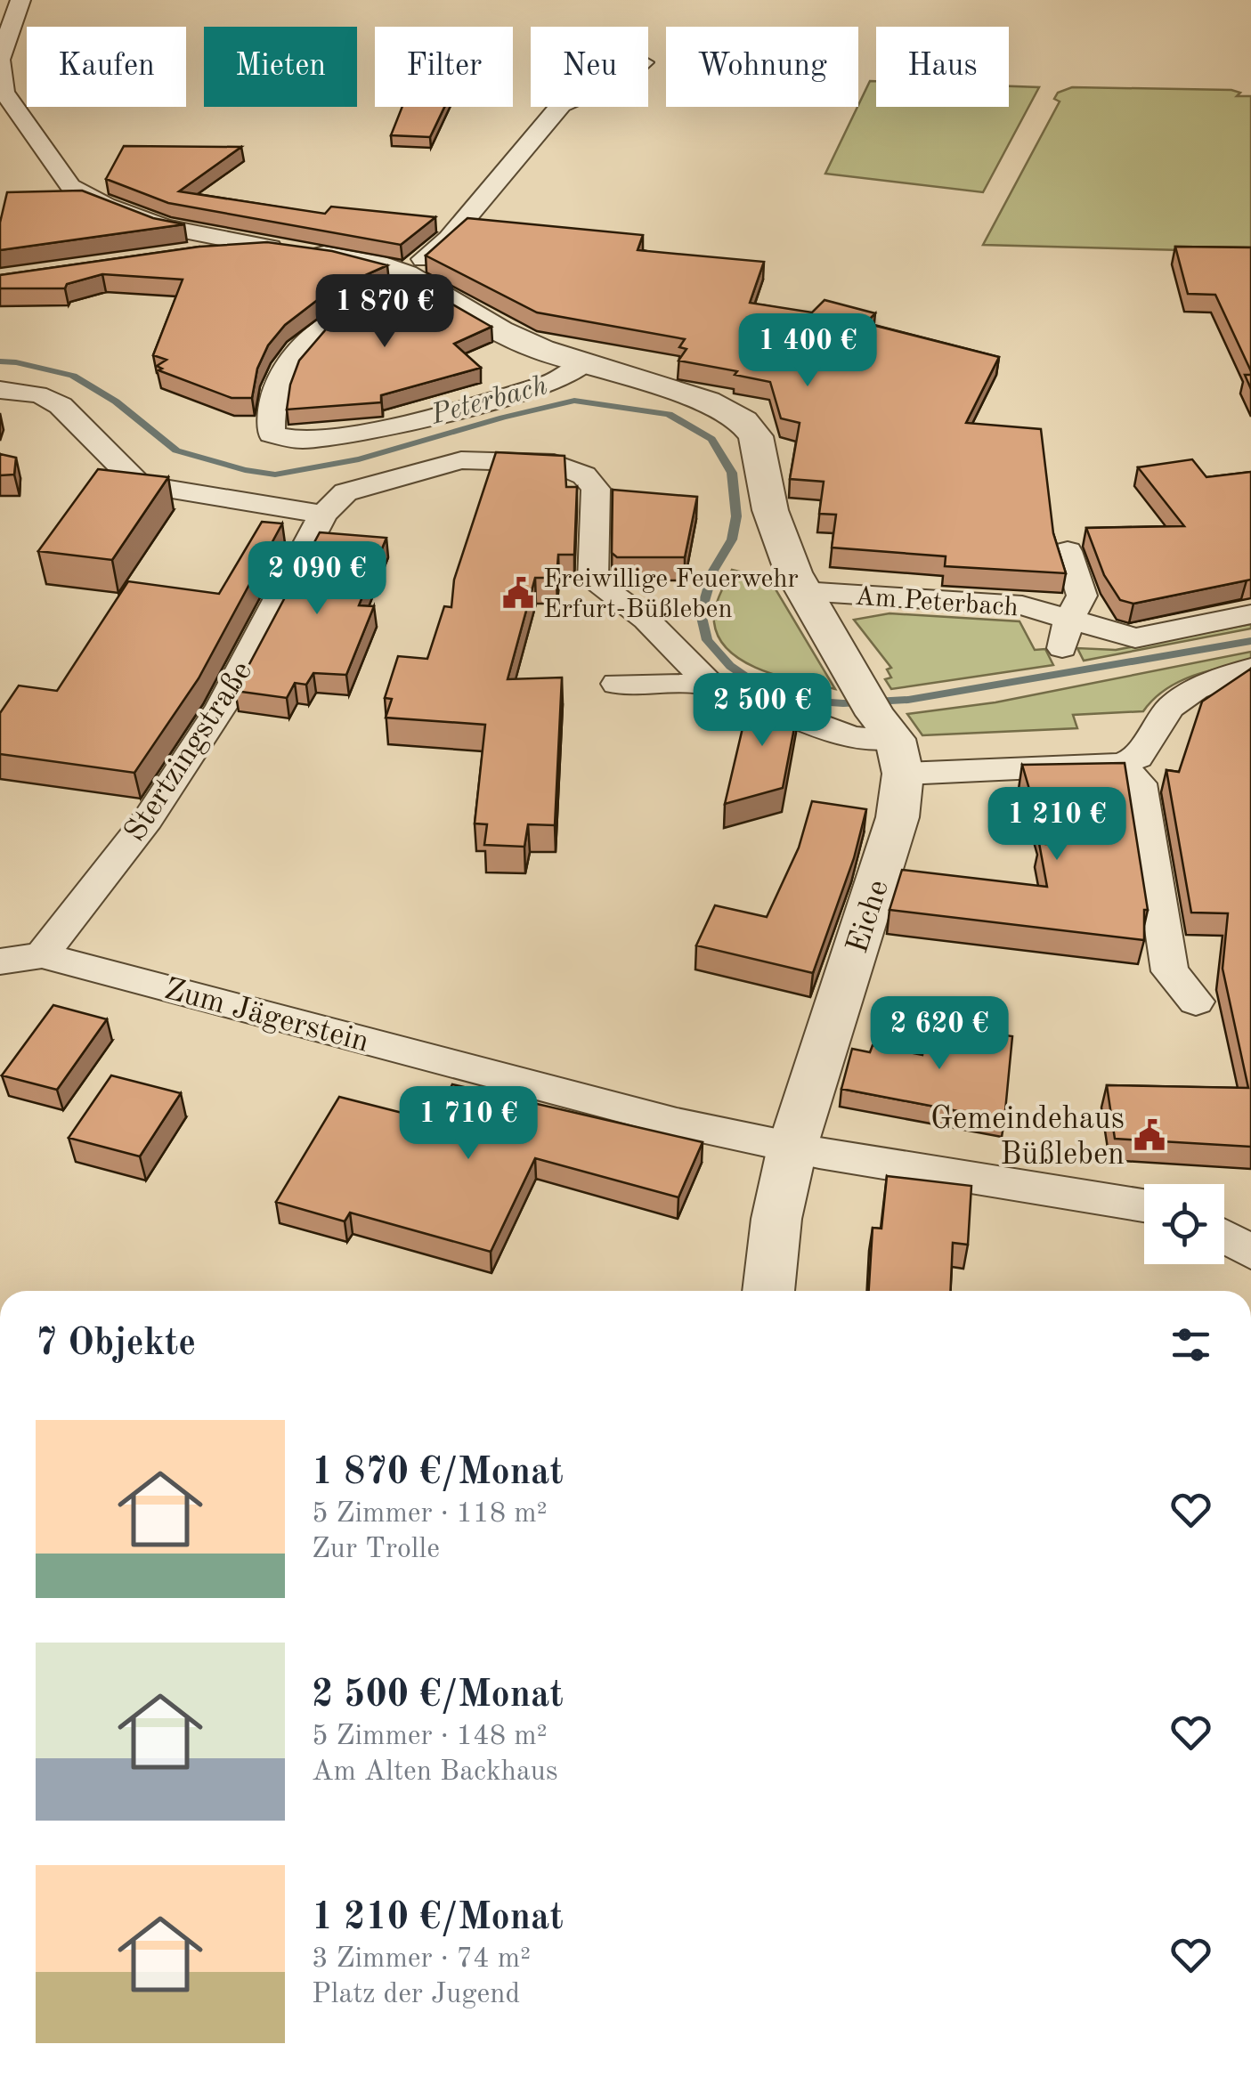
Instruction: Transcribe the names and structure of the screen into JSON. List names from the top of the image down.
{
  "streets": {
    "street": [
      "Am Peterbach",
      "Stertzingstraße",
      "Eiche",
      "Zum Jägerstein"
    ]
  },
  "crossings": [
    ["Stertzingstraße", "Zum Jägerstein"],
    ["Eiche", "Zum Jägerstein"]
  ],
  "water": ["Peterbach"],
  "places": {
    "public building": ["Freiwillige Feuerwehr Erfurt-Büßleben", "Gemeindehaus Büßleben"]
  },
  "page": {
    "chip": [
      "Kaufen",
      "Mieten",
      "Filter",
      "Neu",
      "Wohnung",
      "Haus"
    ],
    "price": [
      "1 870 €",
      "1 400 €",
      "2 090 €",
      "2 500 €",
      "1 210 €",
      "2 620 €",
      "1 710 €"
    ],
    "heading": "7 Objekte",
    "list": [
      {
        "name": "1 870 €/Monat",
        "note": "5 Zimmer · 118 m² · Zur Trolle"
      },
      {
        "name": "2 500 €/Monat",
        "note": "5 Zimmer · 148 m² · Am Alten Backhaus"
      },
      {
        "name": "1 210 €/Monat",
        "note": "3 Zimmer · 74 m² · Platz der Jugend"
      }
    ]
  }
}
